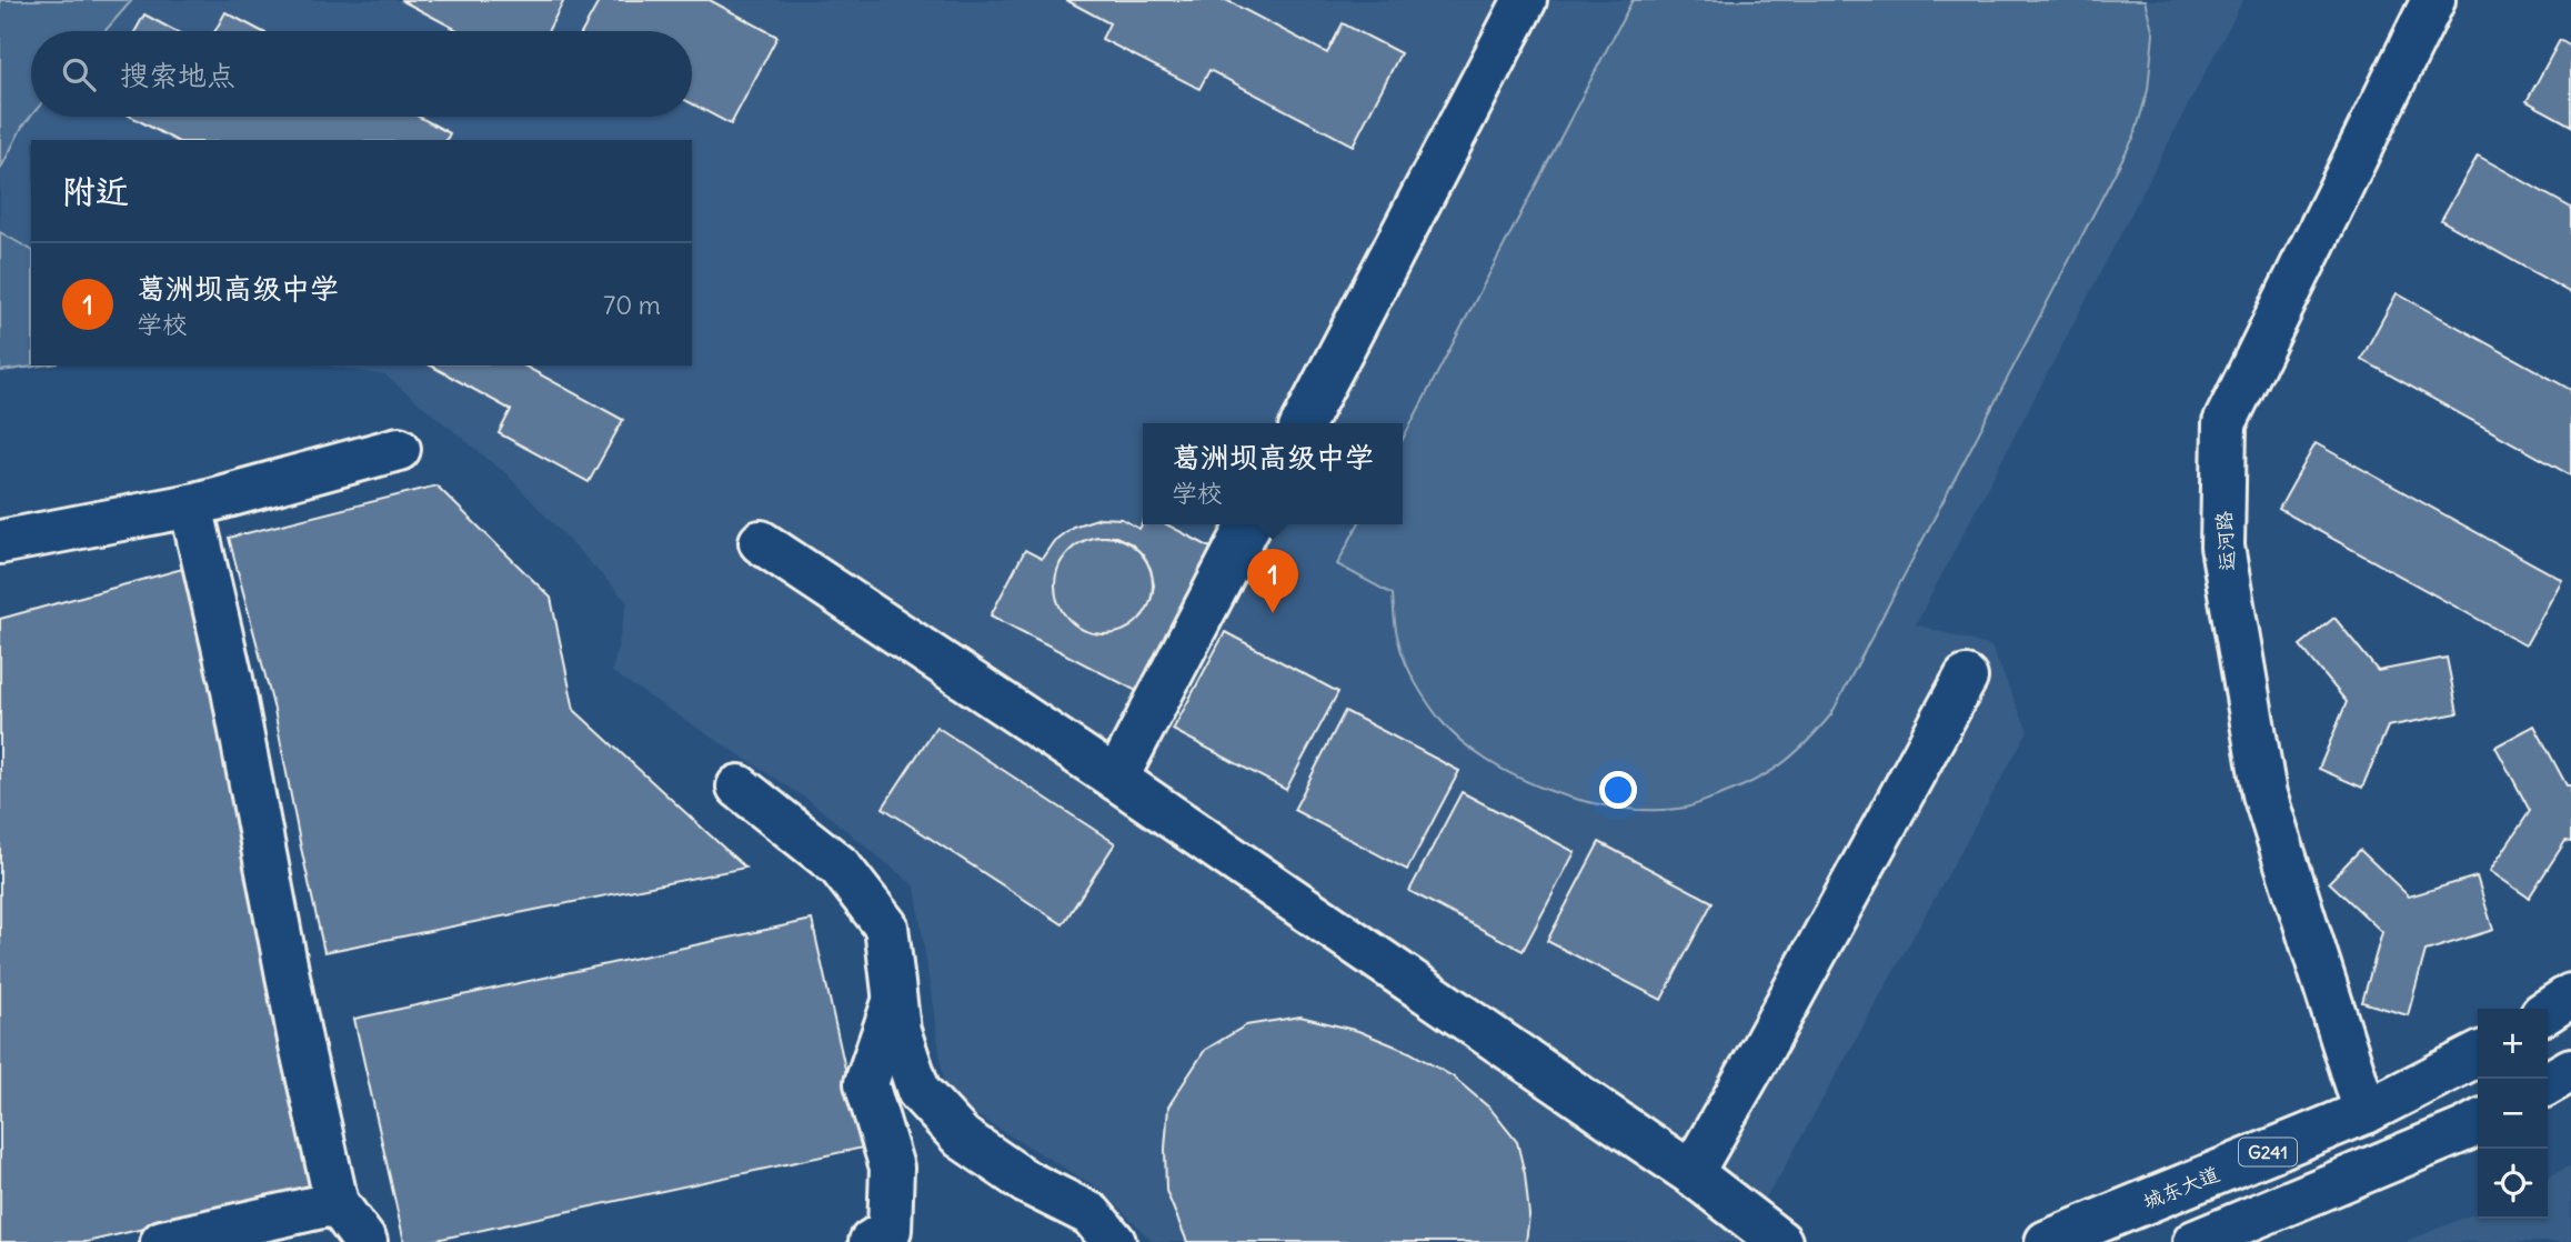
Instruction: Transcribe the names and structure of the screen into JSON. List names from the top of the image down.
{
  "streets": {
    "main road": ["运河路", "G241", "城东大道"]
  },
  "crossings": [
    ["运河路", "城东大道"]
  ],
  "page": {
    "search": "搜索地点",
    "heading": "附近",
    "list": [
      {
        "mark": "1",
        "name": "葛洲坝高级中学",
        "note": "学校",
        "value": "70 m"
      }
    ],
    "popup": ["葛洲坝高级中学", "学校"],
    "pins": "1",
    "map_buttons": ["+", "−"]
  }
}
